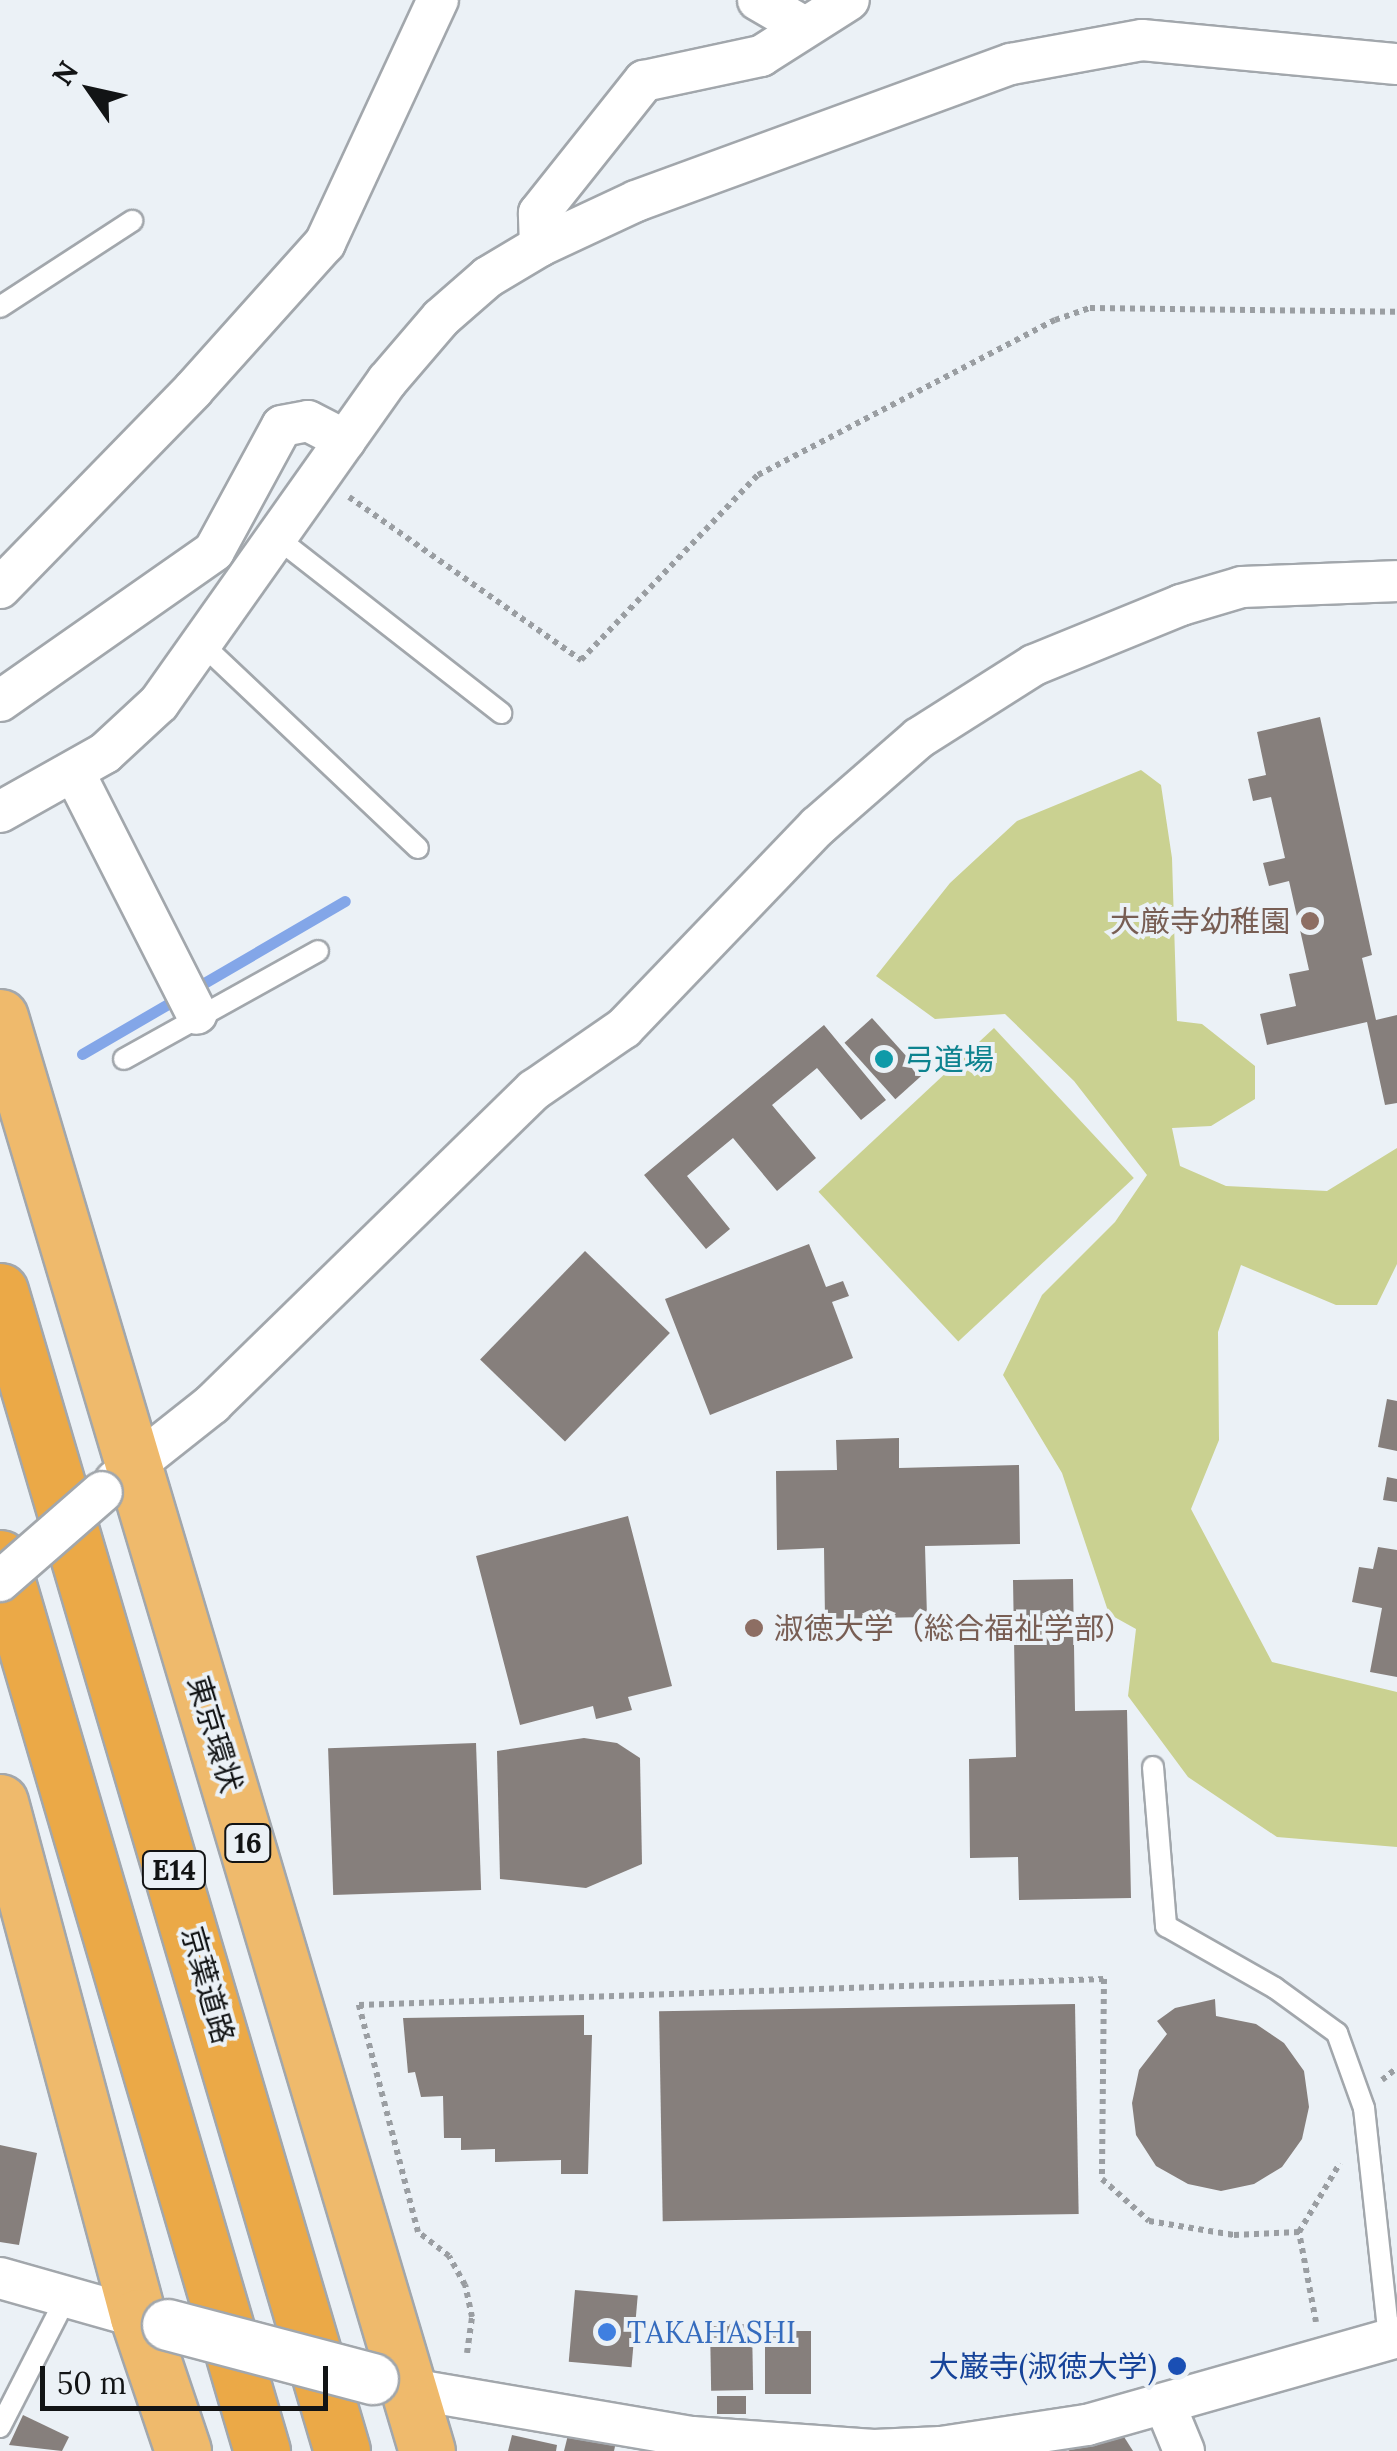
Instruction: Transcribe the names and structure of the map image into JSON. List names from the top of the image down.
{
  "streets": {
    "highway": [
      "東京環状",
      "16",
      "E14",
      "京葉道路"
    ]
  },
  "places": [
    "大厳寺幼稚園",
    "弓道場",
    "淑徳大学（総合福祉学部）",
    "TAKAHASHI",
    "大巌寺(淑徳大学)"
  ],
  "scale_bar": "50 m",
  "north": "top left"
}
